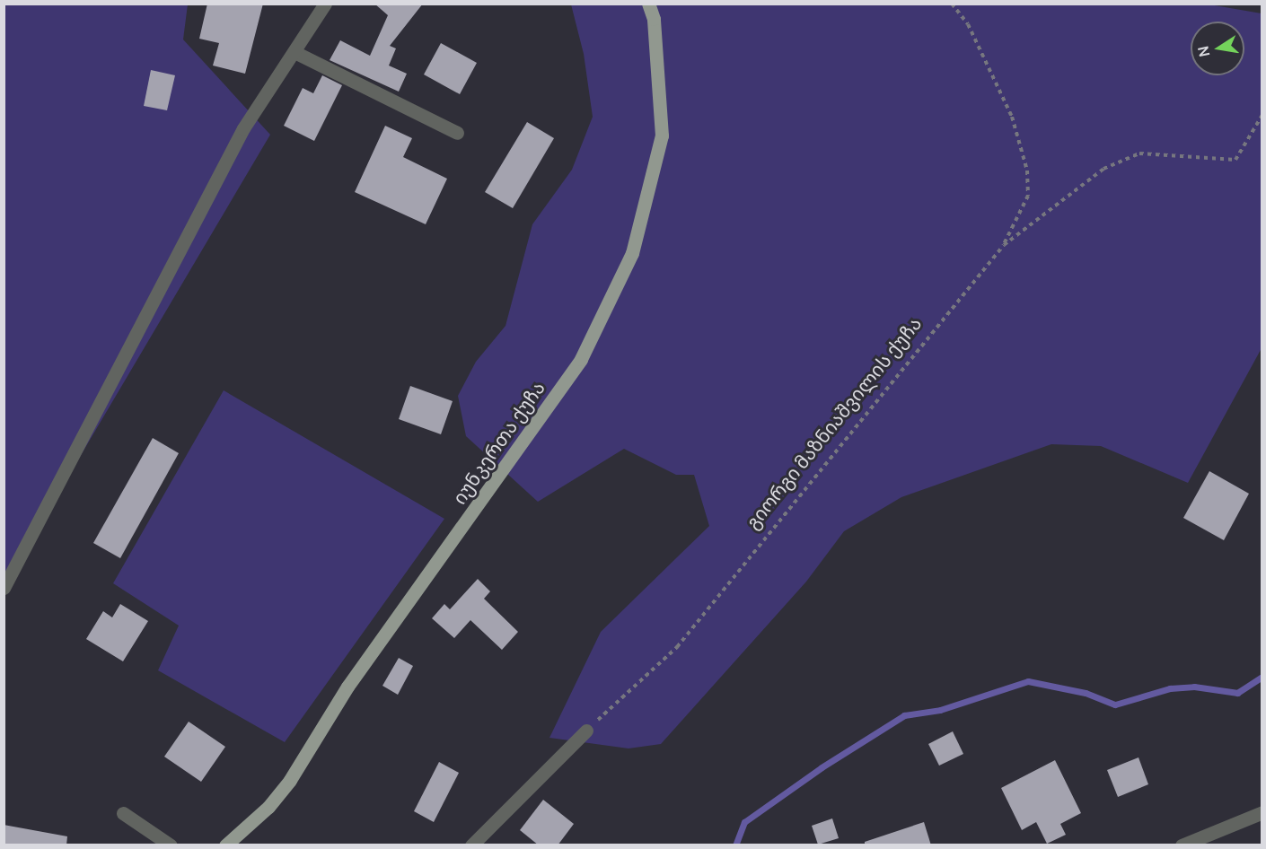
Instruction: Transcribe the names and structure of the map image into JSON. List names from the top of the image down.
{
  "streets": {
    "main road": ["იუნკერთა ქუჩა"],
    "path": ["გიორგი მაზნიაშვილის ქუჩა"]
  },
  "north": "left"
}
